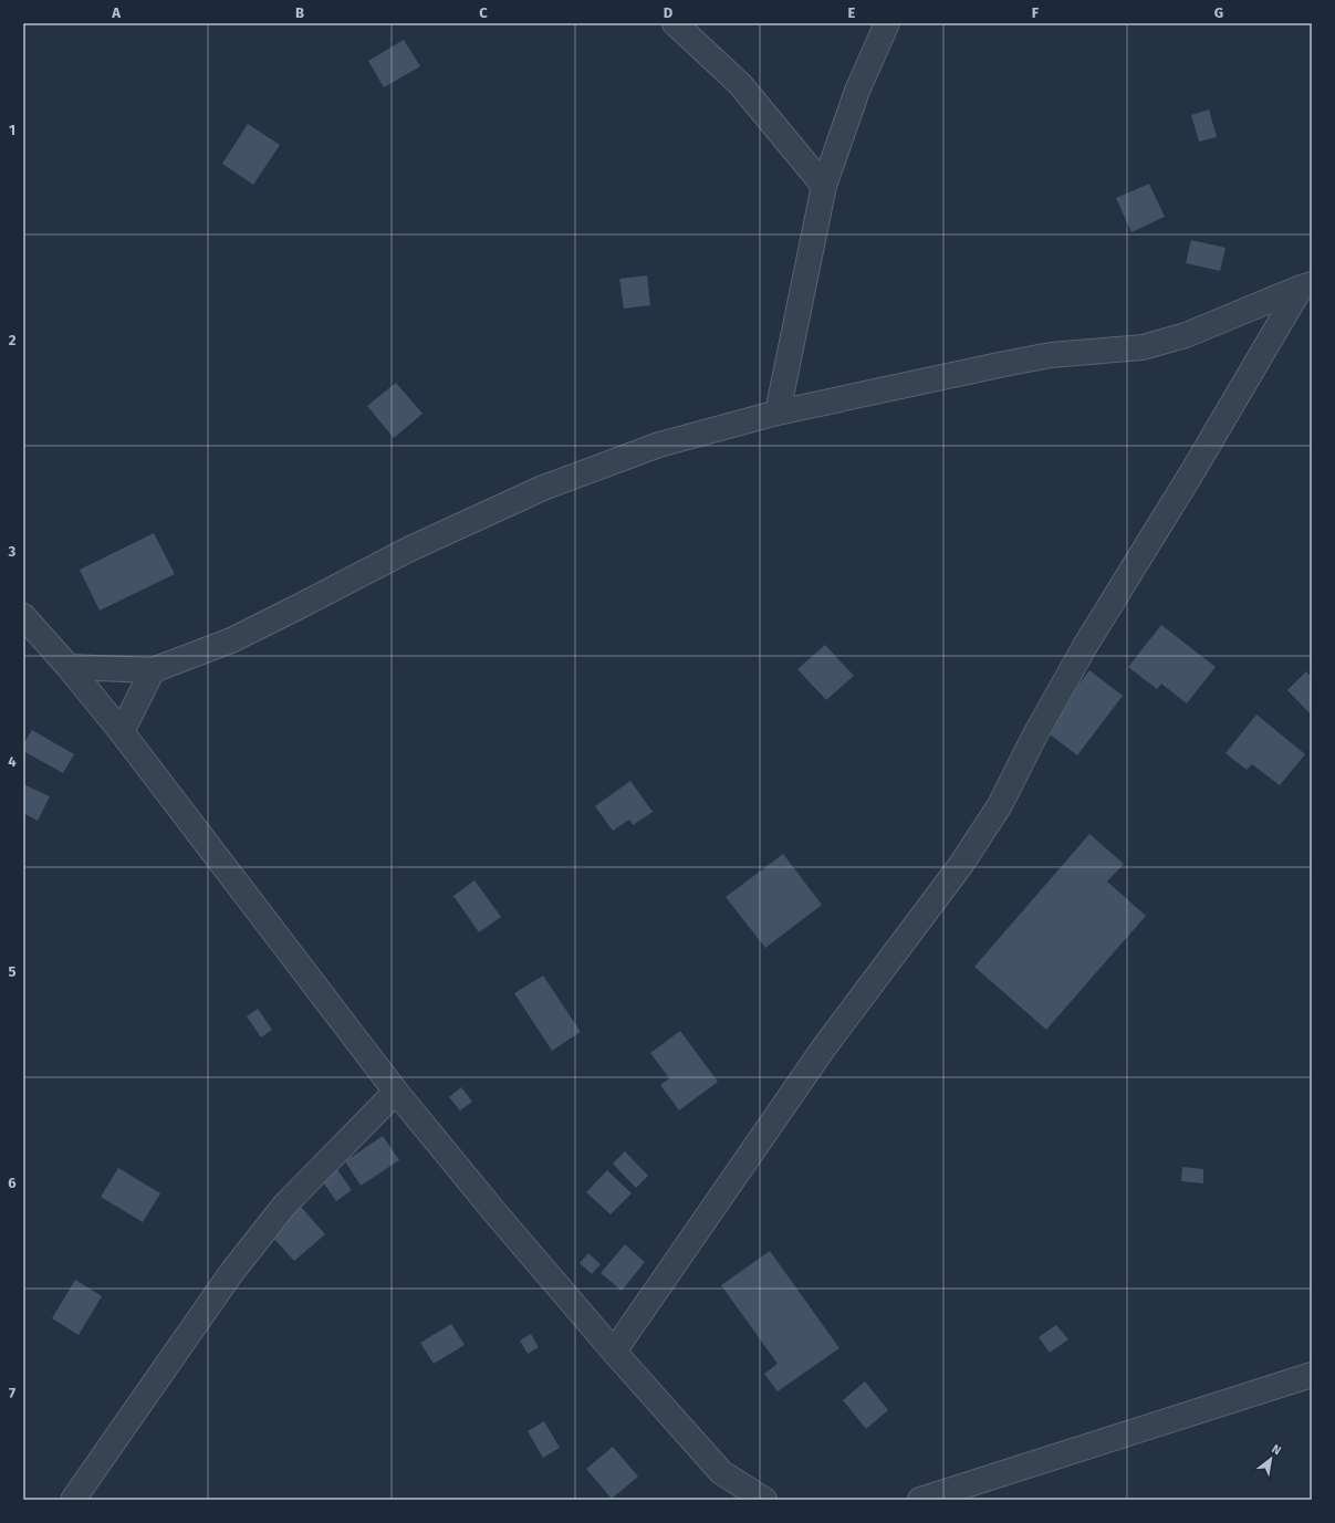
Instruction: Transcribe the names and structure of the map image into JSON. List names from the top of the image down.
{
  "north": "top right",
  "grid": {
    "columns": [
      "A",
      "B",
      "C",
      "D",
      "E",
      "F",
      "G"
    ],
    "rows": [
      "1",
      "2",
      "3",
      "4",
      "5",
      "6",
      "7"
    ]
  }
}
